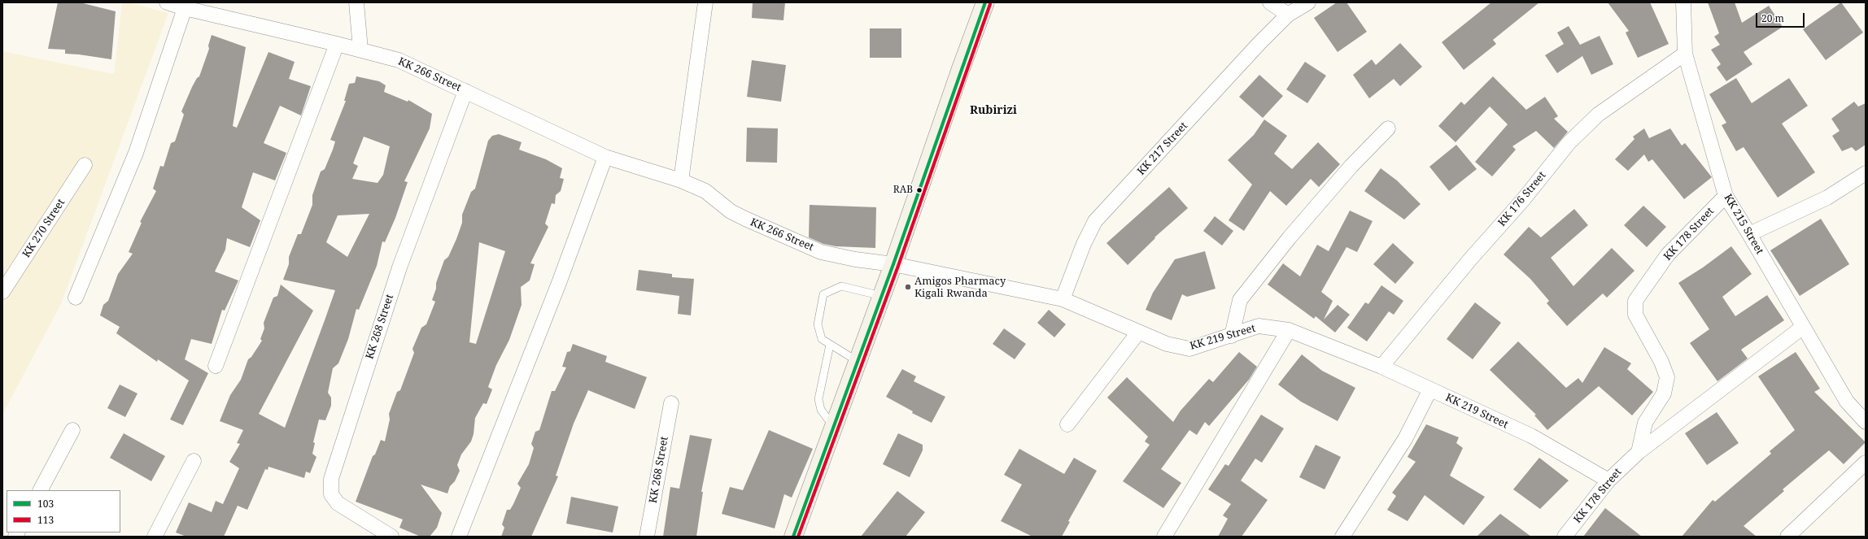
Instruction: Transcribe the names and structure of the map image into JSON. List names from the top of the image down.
{
  "streets": {
    "street": [
      "KK 266 Street",
      "KK 217 Street",
      "KK 176 Street",
      "KK 215 Street",
      "KK 270 Street",
      "KK 178 Street",
      "KK 268 Street",
      "KK 219 Street"
    ]
  },
  "crossings": [
    ["KK 266 Street", "KK 268 Street"],
    ["KK 266 Street", "KK 219 Street"],
    ["KK 217 Street", "KK 219 Street"],
    ["KK 176 Street", "KK 215 Street"],
    ["KK 176 Street", "KK 219 Street"],
    ["KK 215 Street", "KK 178 Street"],
    ["KK 178 Street", "KK 219 Street"]
  ],
  "districts": ["Rubirizi"],
  "places": ["RAB", "Amigos Pharmacy Kigali Rwanda"],
  "lines": ["transit line 103", "transit line 113"],
  "legend": ["103", "113"],
  "scale_bar": "20 m"
}
